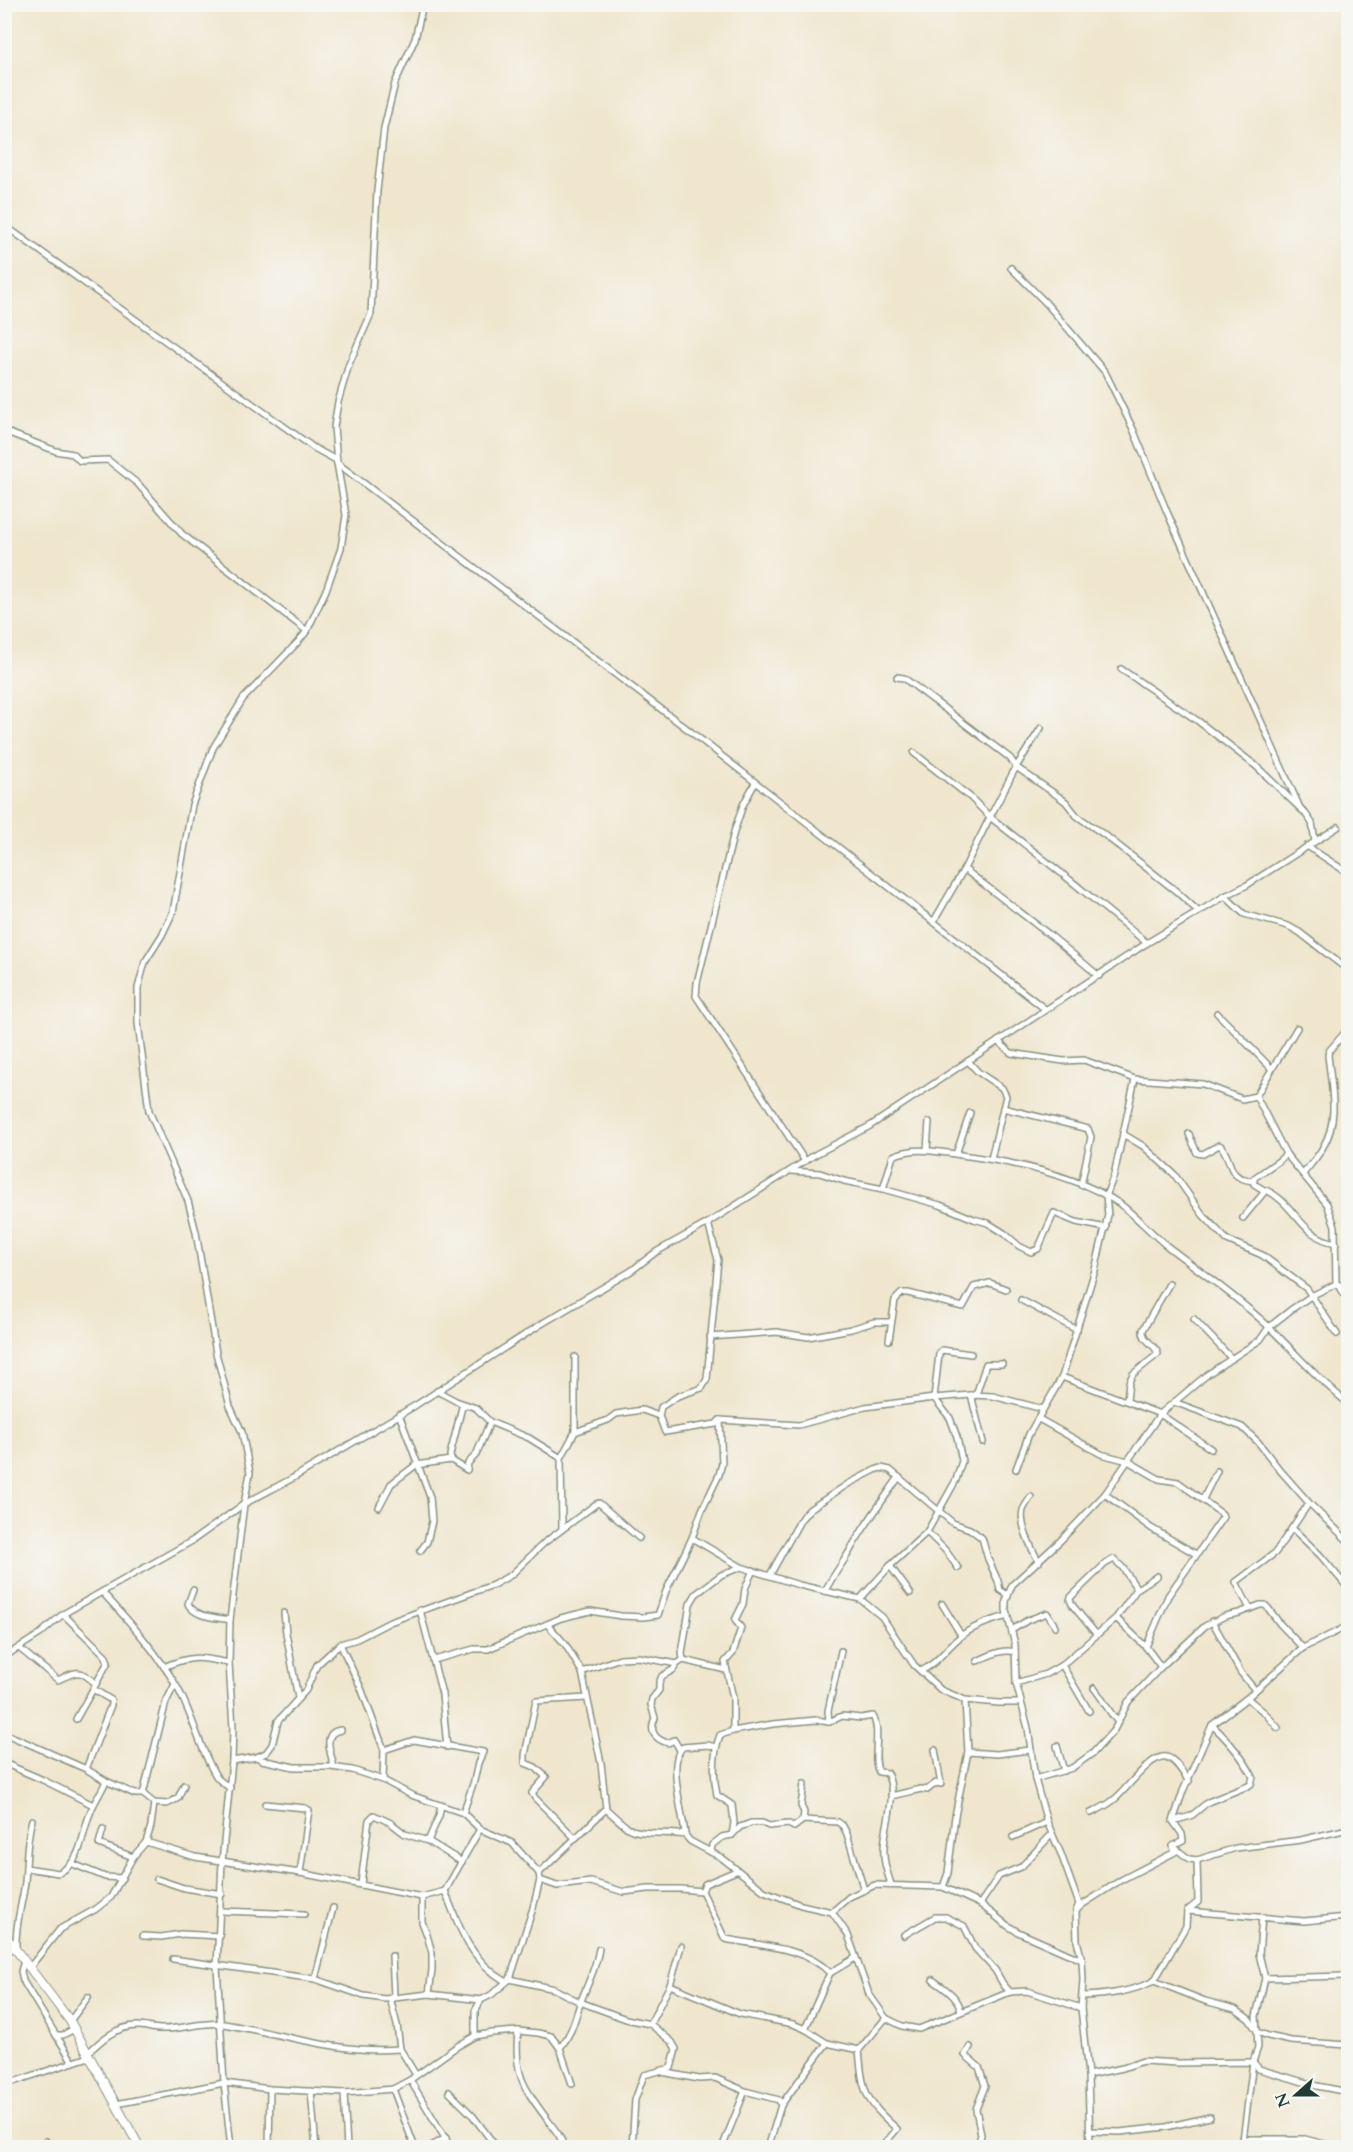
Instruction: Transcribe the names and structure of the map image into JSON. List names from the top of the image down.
{
  "north": "left"
}
